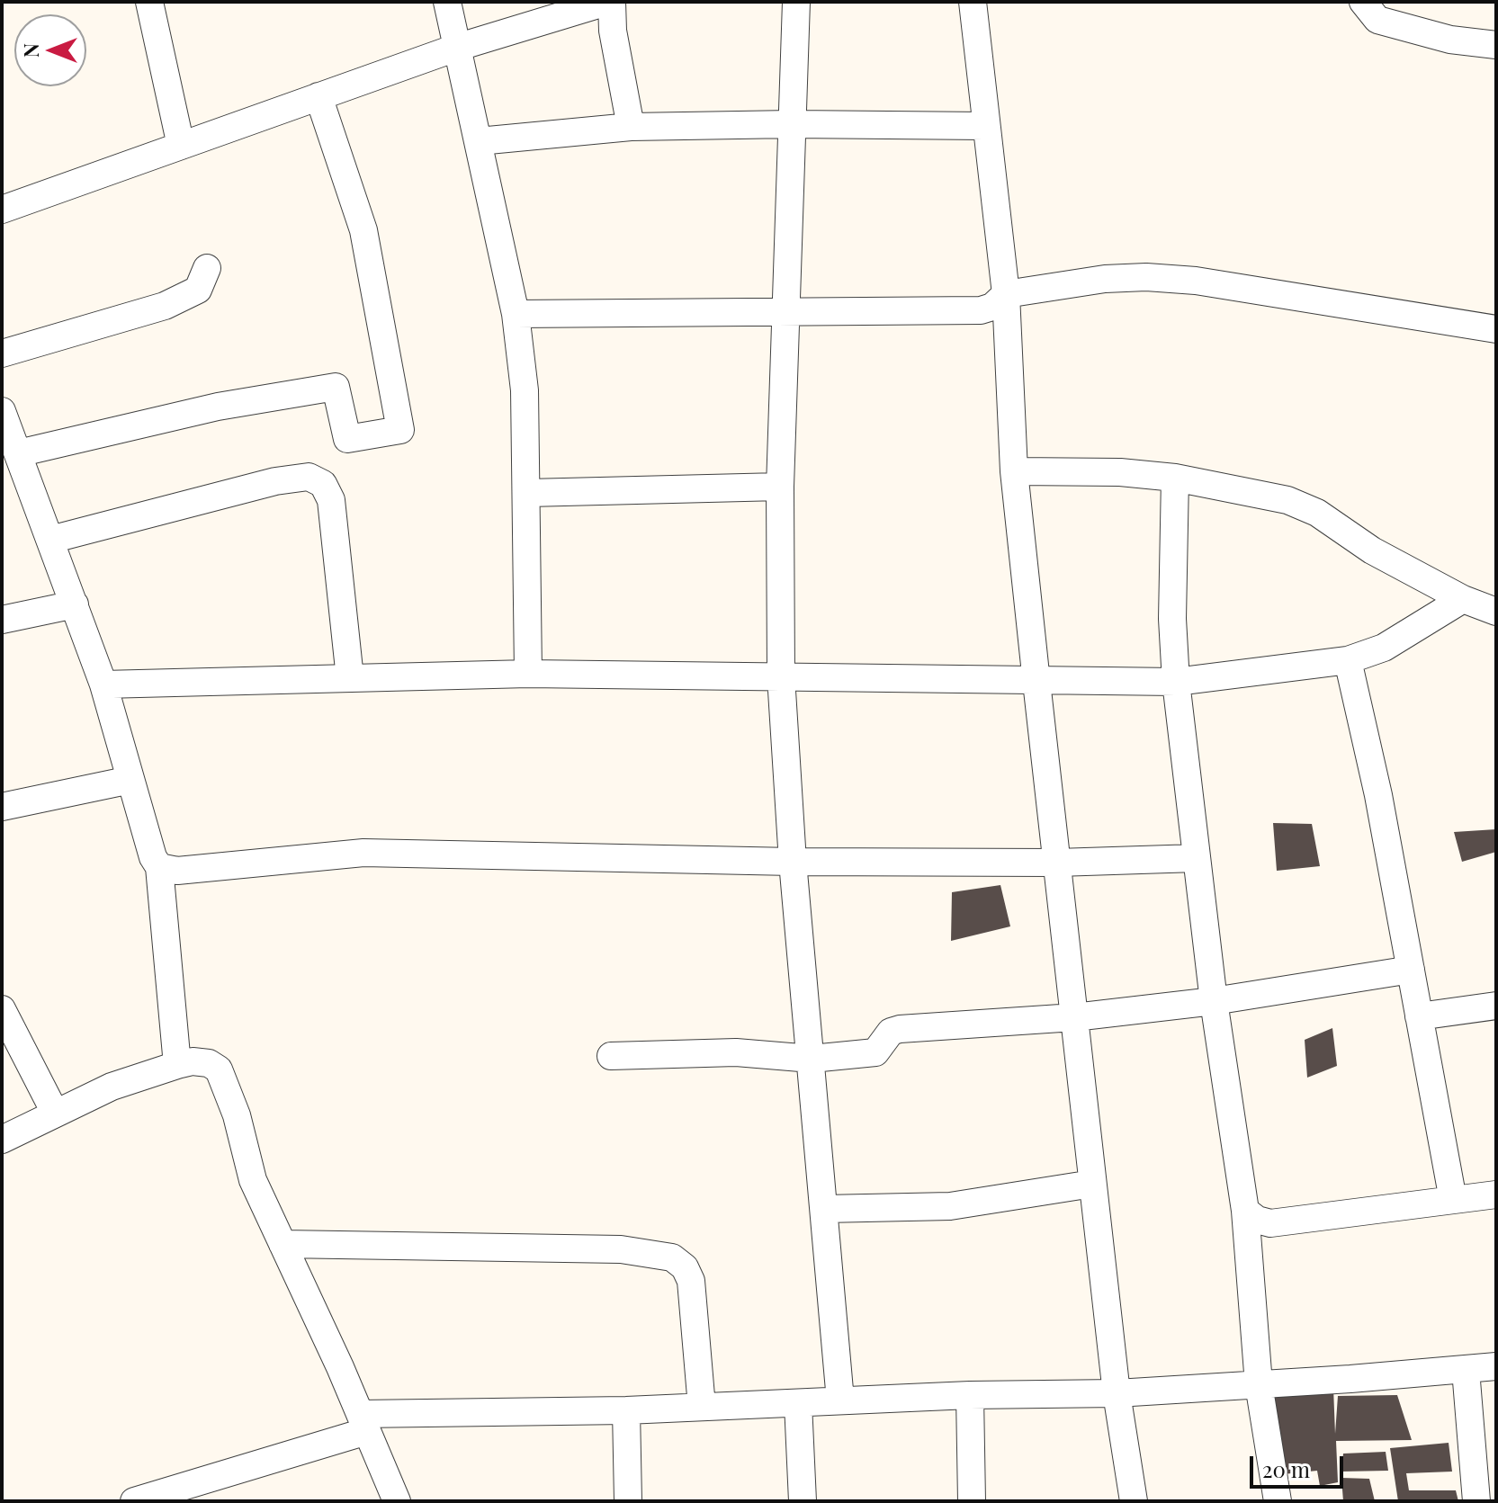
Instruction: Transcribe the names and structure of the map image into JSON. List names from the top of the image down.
{
  "scale_bar": "20 m",
  "north": "left"
}
